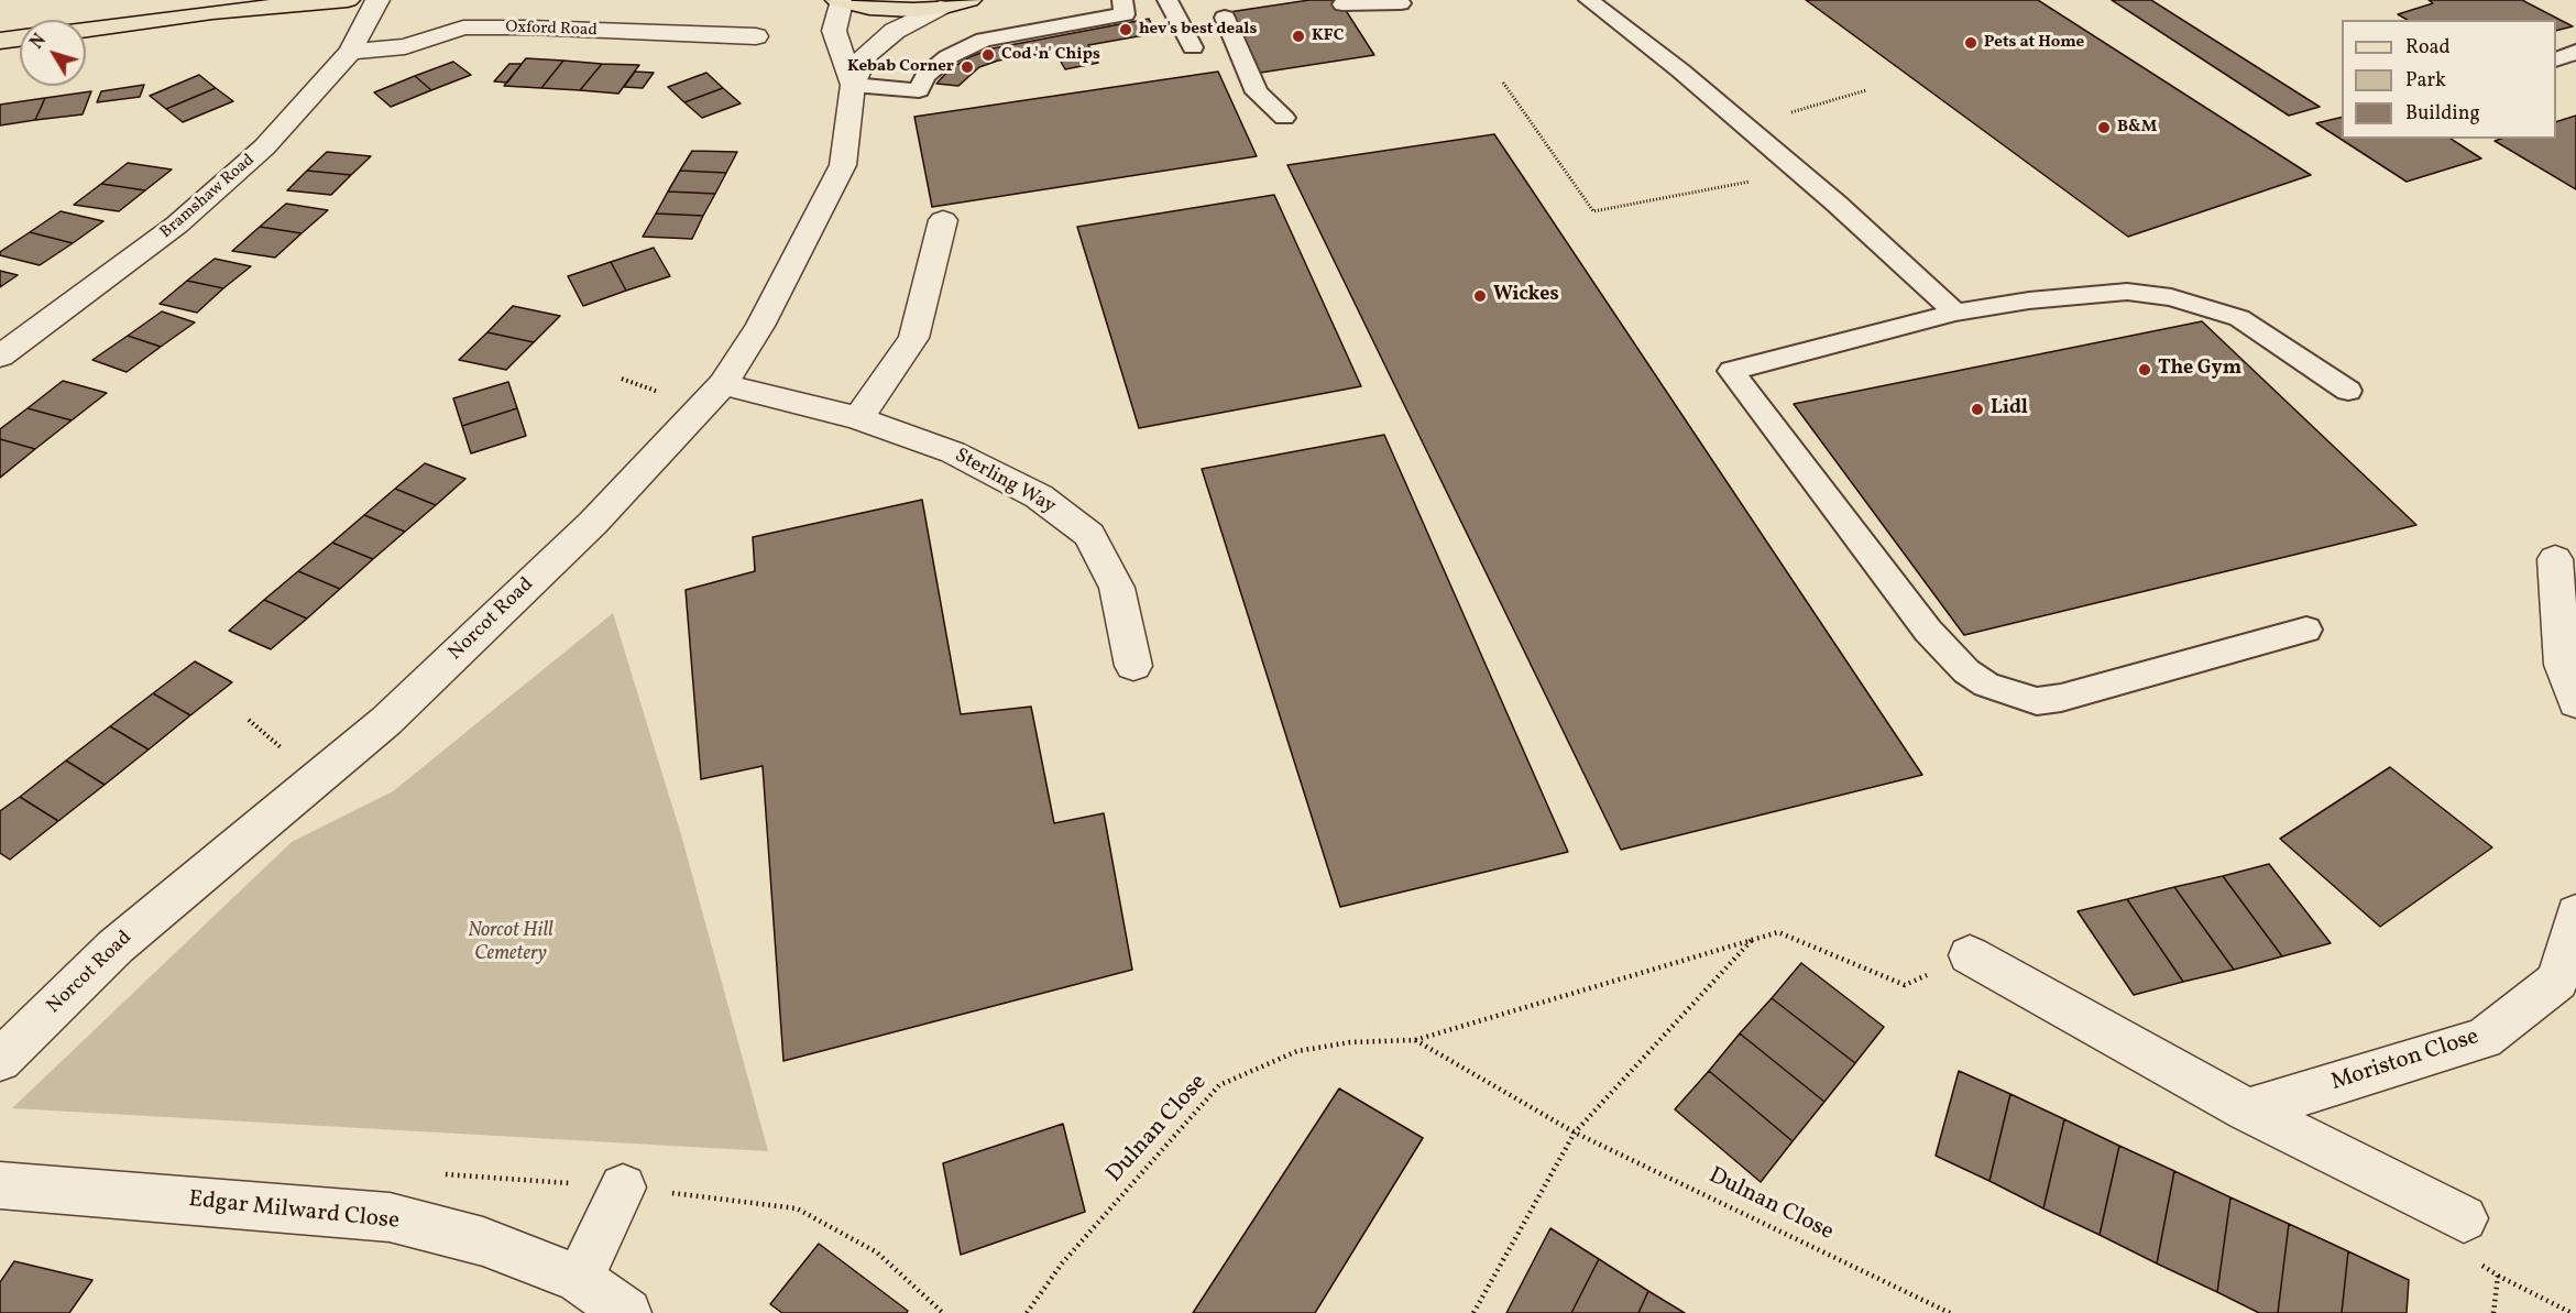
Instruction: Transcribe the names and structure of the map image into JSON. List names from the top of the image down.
{
  "streets": {
    "street": [
      "Oxford Road",
      "Bramshaw Road",
      "Sterling Way",
      "Norcot Road",
      "Moriston Close",
      "Edgar Milward Close"
    ],
    "path": ["Dulnan Close"]
  },
  "crossings": [
    ["Oxford Road", "Bramshaw Road"],
    ["Sterling Way", "Norcot Road"]
  ],
  "parks": ["Norcot Hill Cemetery"],
  "places": [
    "hev's best deals",
    "KFC",
    "Pets at Home",
    "Cod 'n' Chips",
    "Kebab Corner",
    "B&M",
    "Wickes",
    "The Gym",
    "Lidl"
  ],
  "legend": ["Road", "Park", "Building"],
  "north": "top left"
}
